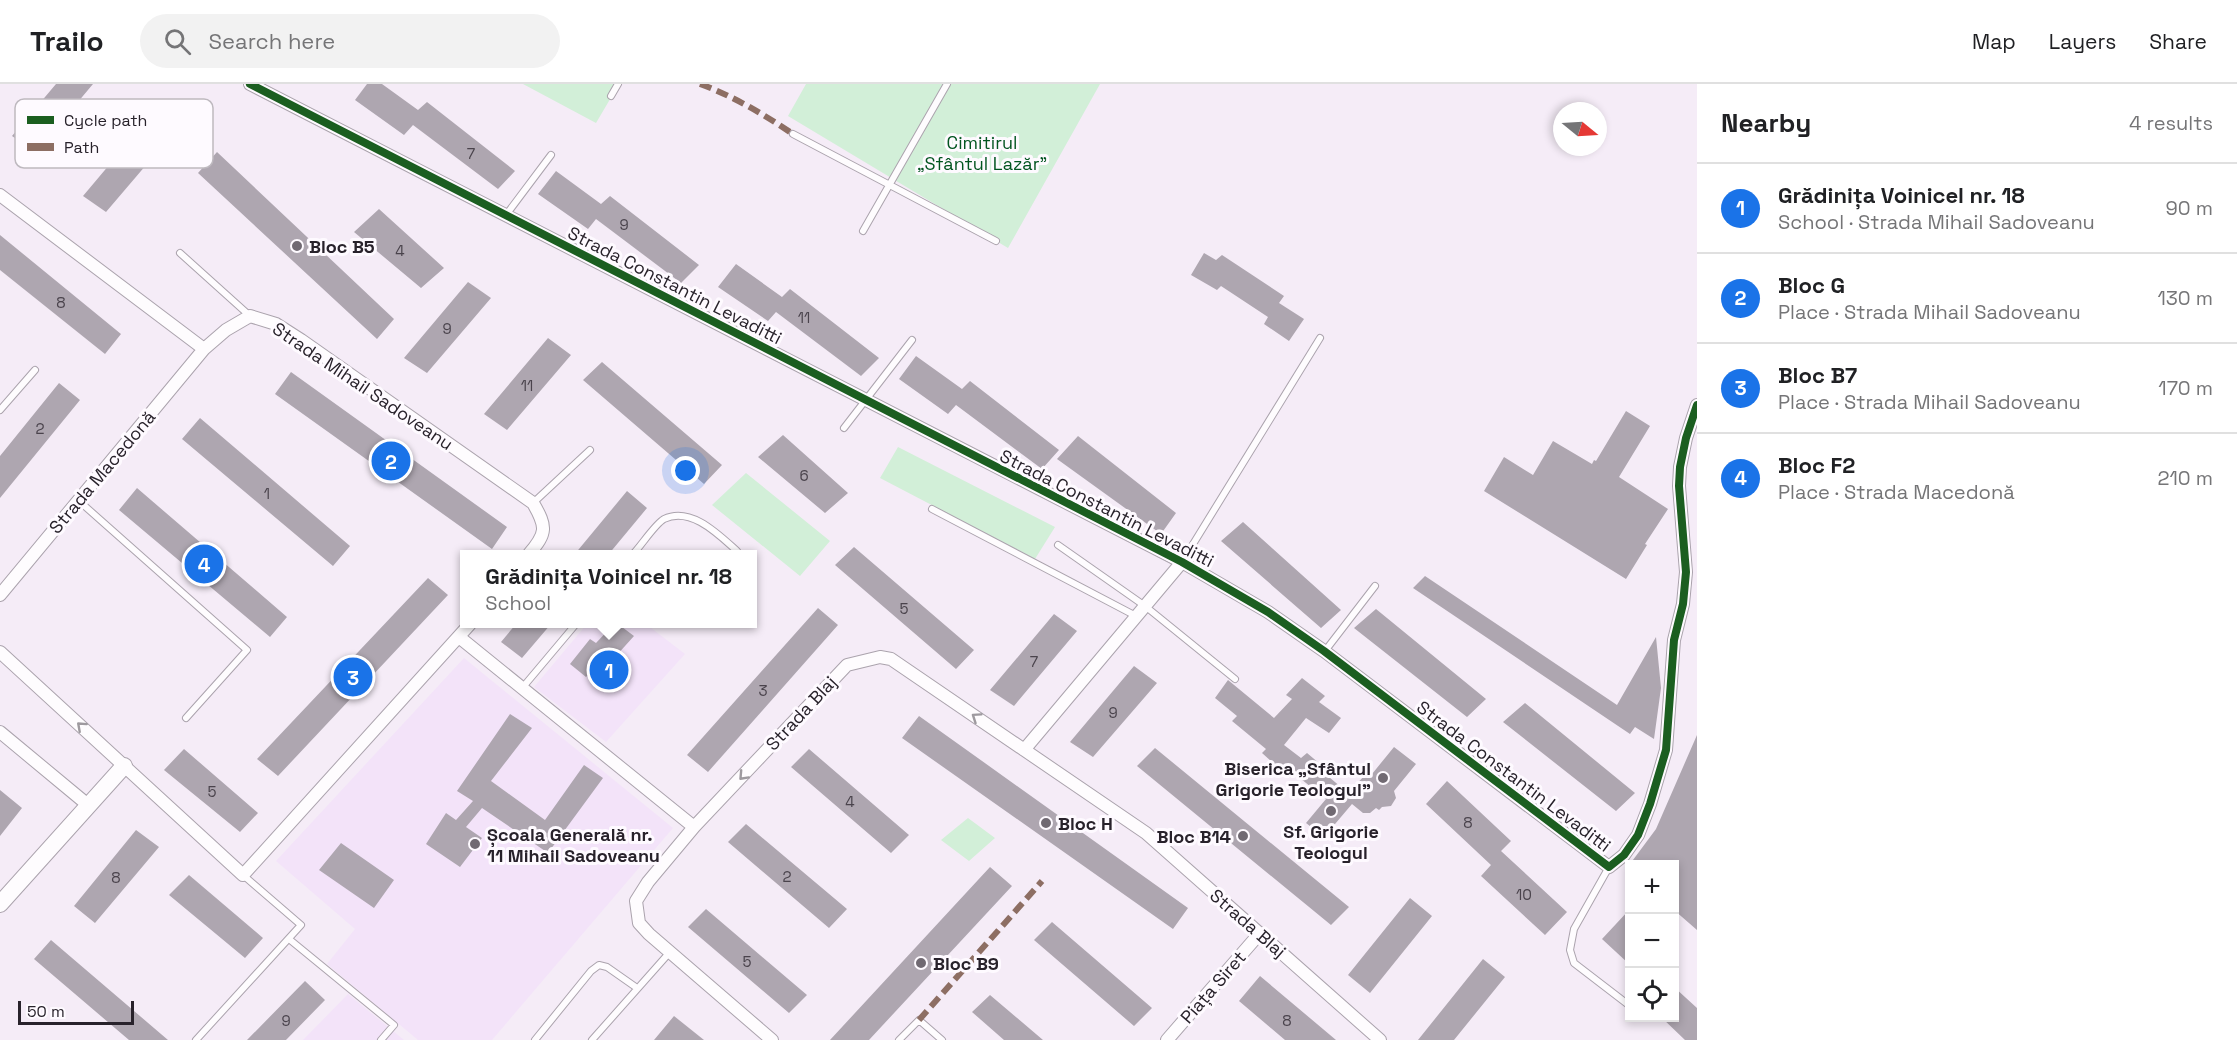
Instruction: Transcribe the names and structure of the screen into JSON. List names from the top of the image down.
{
  "streets": {
    "street": [
      "Strada Constantin Levaditti",
      "Strada Mihail Sadoveanu",
      "Strada Macedonă",
      "Strada Blaj",
      "Piața Siret"
    ]
  },
  "crossings": [
    ["Strada Mihail Sadoveanu", "Strada Macedonă"],
    ["Strada Blaj", "Piața Siret"]
  ],
  "parks": ["Cimitirul „Sfântul Lazăr”"],
  "places": [
    "Bloc B5",
    "Biserica „Sfântul Grigorie Teologul\"",
    "Sf. Grigorie Teologul",
    "Bloc H",
    "Bloc B14",
    "Școala Generală nr. 11 Mihail Sadoveanu",
    "Bloc B9"
  ],
  "house_numbers": [
    "7",
    "9",
    "4",
    "8",
    "11",
    "9",
    "11",
    "2",
    "6",
    "1",
    "5",
    "7",
    "3",
    "9",
    "5",
    "4",
    "8",
    "2",
    "8",
    "10",
    "5",
    "9",
    "8"
  ],
  "legend": ["Cycle path", "Path"],
  "scale_bar": "50 m",
  "north": "right",
  "page": {
    "header": "Trailo",
    "search": "Search here",
    "nav": ["Map", "Layers", "Share"],
    "heading": ["Nearby", "4 results"],
    "list": [
      {
        "mark": "1",
        "name": "Grădinița Voinicel nr. 18",
        "note": "School · Strada Mihail Sadoveanu",
        "value": "90 m"
      },
      {
        "mark": "2",
        "name": "Bloc G",
        "note": "Place · Strada Mihail Sadoveanu",
        "value": "130 m"
      },
      {
        "mark": "3",
        "name": "Bloc B7",
        "note": "Place · Strada Mihail Sadoveanu",
        "value": "170 m"
      },
      {
        "mark": "4",
        "name": "Bloc F2",
        "note": "Place · Strada Macedonă",
        "value": "210 m"
      }
    ],
    "pins": [
      "2",
      "4",
      "1",
      "3"
    ],
    "popup": ["Grădinița Voinicel nr. 18", "School"],
    "map_buttons": ["+", "−"],
    "scale": "50 m"
  }
}
